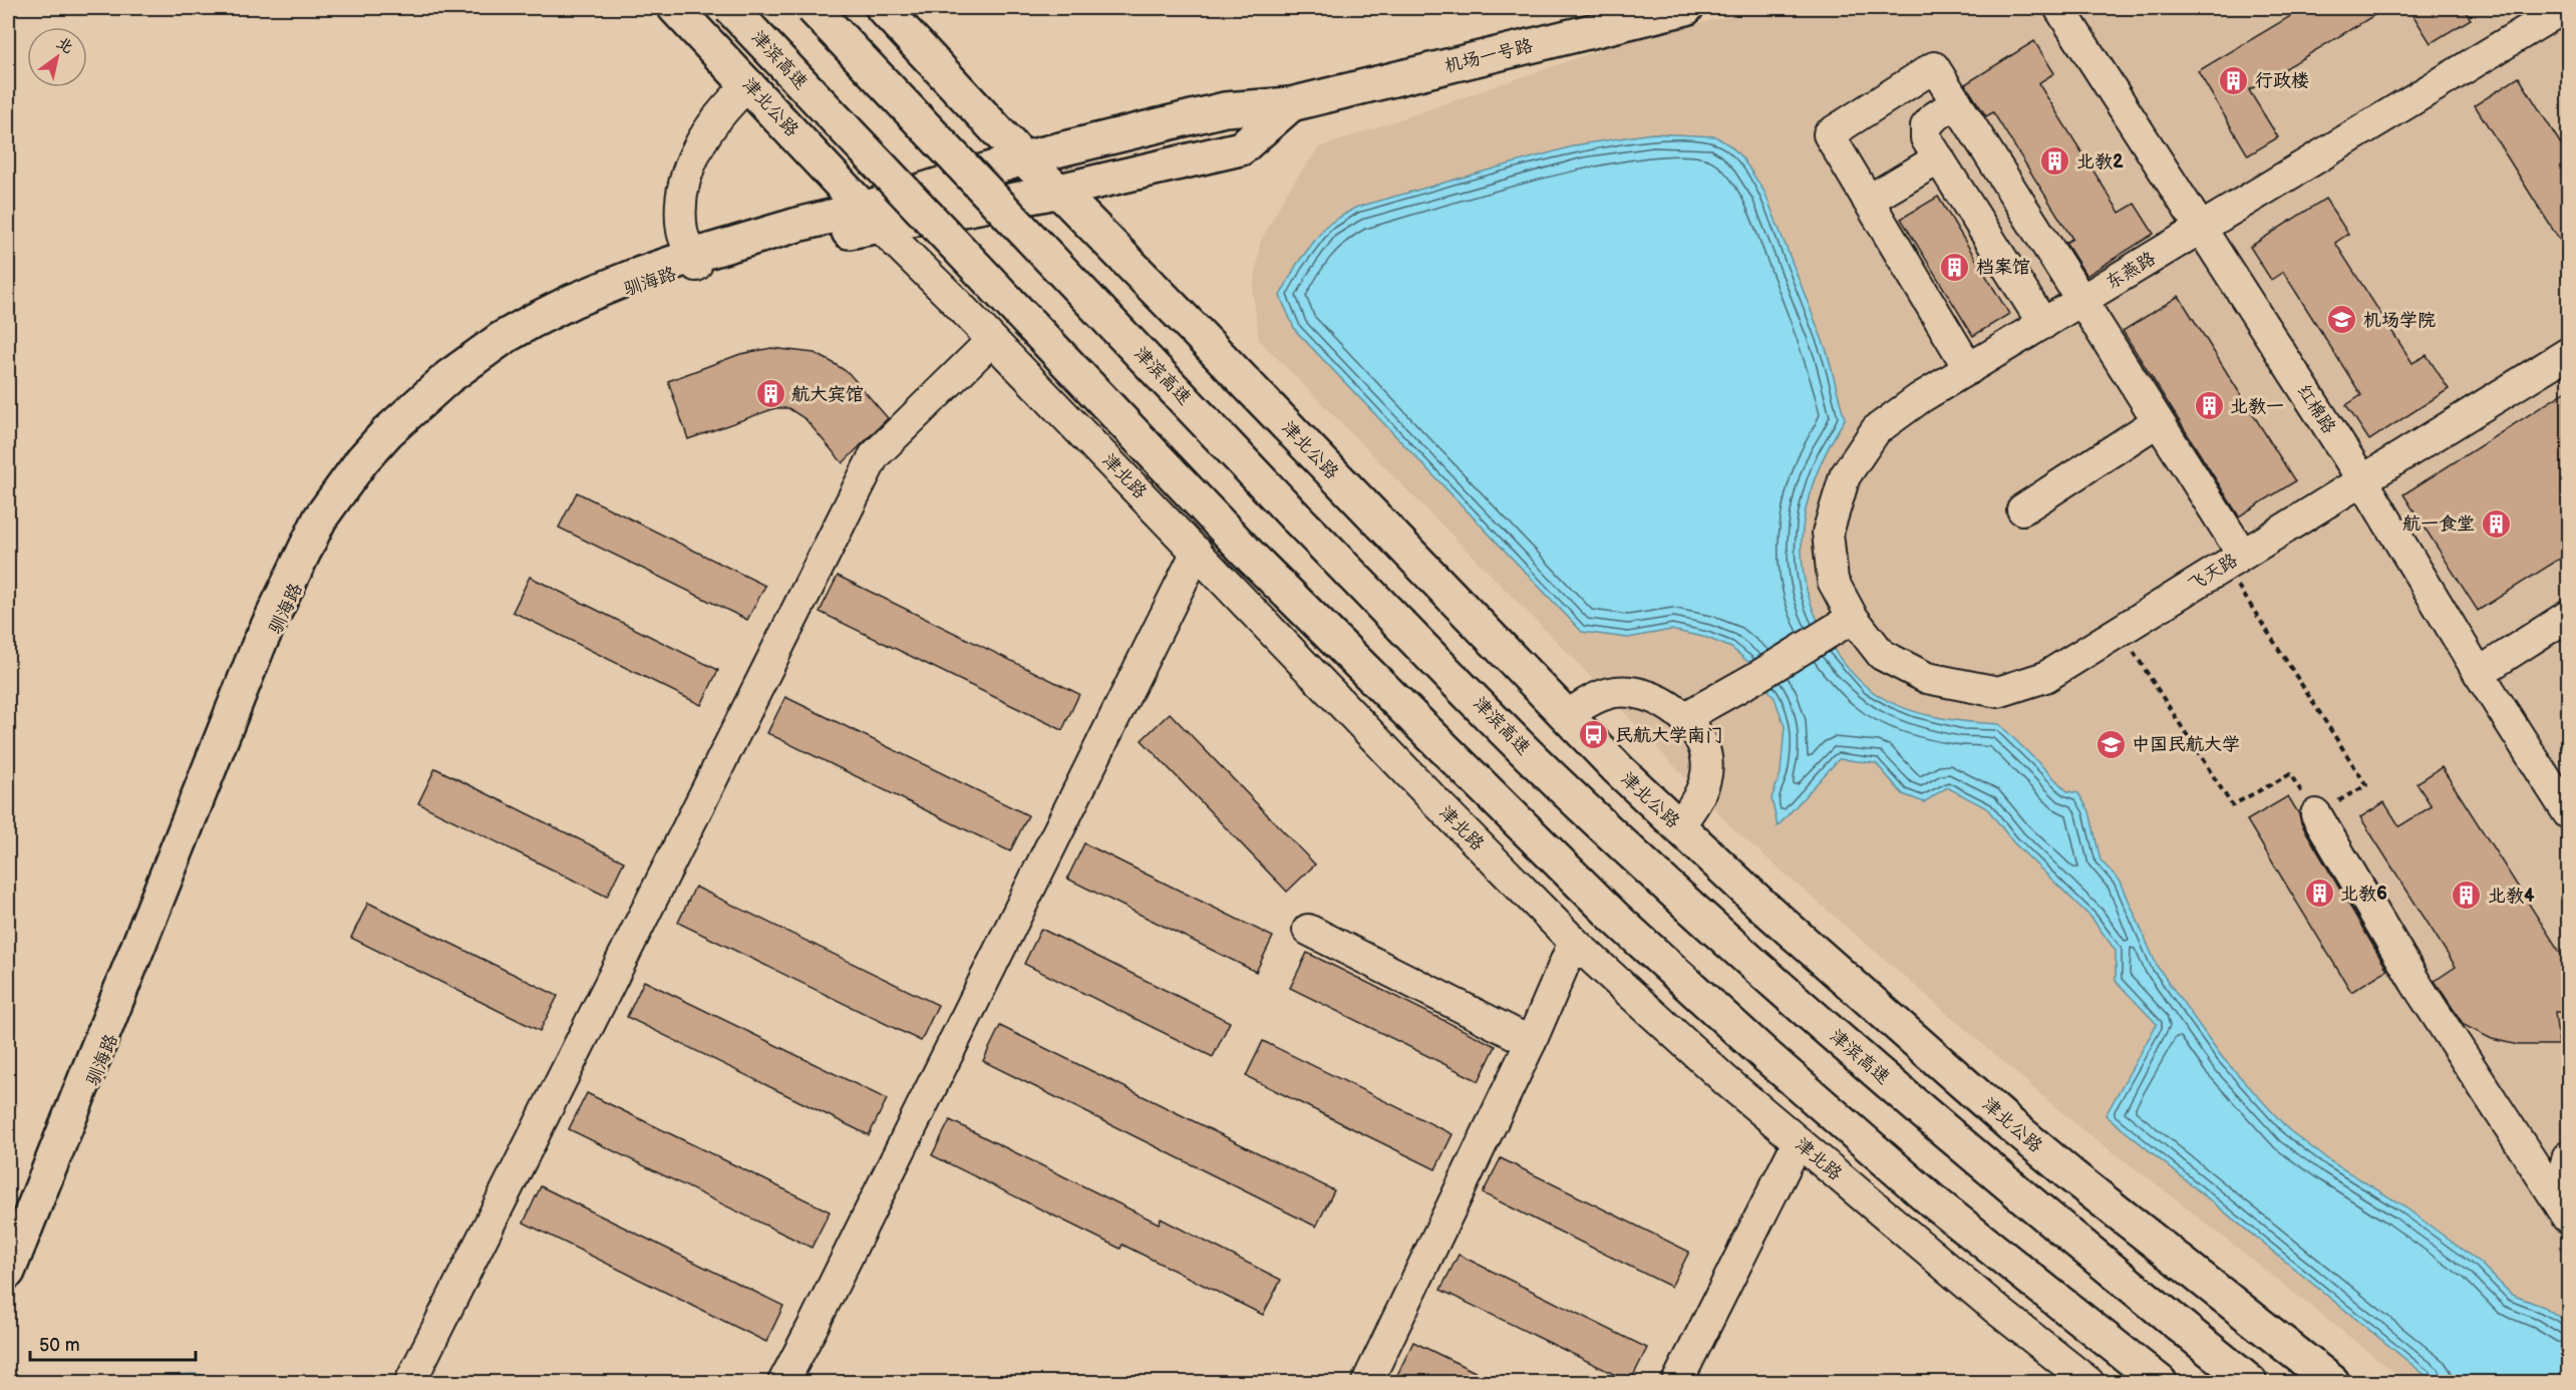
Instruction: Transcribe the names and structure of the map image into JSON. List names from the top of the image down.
{
  "streets": {
    "main road": [
      "机场一号路",
      "津滨高速",
      "津北公路",
      "驯海路"
    ],
    "street": [
      "东燕路",
      "红棉路",
      "津北路",
      "飞天路"
    ]
  },
  "crossings": [
    ["机场一号路", "津北公路"],
    ["津北公路", "驯海路"],
    ["津北公路", "津北路"],
    ["东燕路", "红棉路"],
    ["东燕路", "飞天路"],
    ["驯海路", "津北路"],
    ["红棉路", "飞天路"]
  ],
  "places": {
    "building": [
      "行政楼",
      "北教2",
      "档案馆",
      "航大宾馆",
      "北教一",
      "航一食堂",
      "北教6",
      "北教4"
    ],
    "school or university": ["机场学院", "中国民航大学"],
    "bus stop": ["民航大学南门"]
  },
  "scale_bar": "50 m",
  "north": "top right"
}
